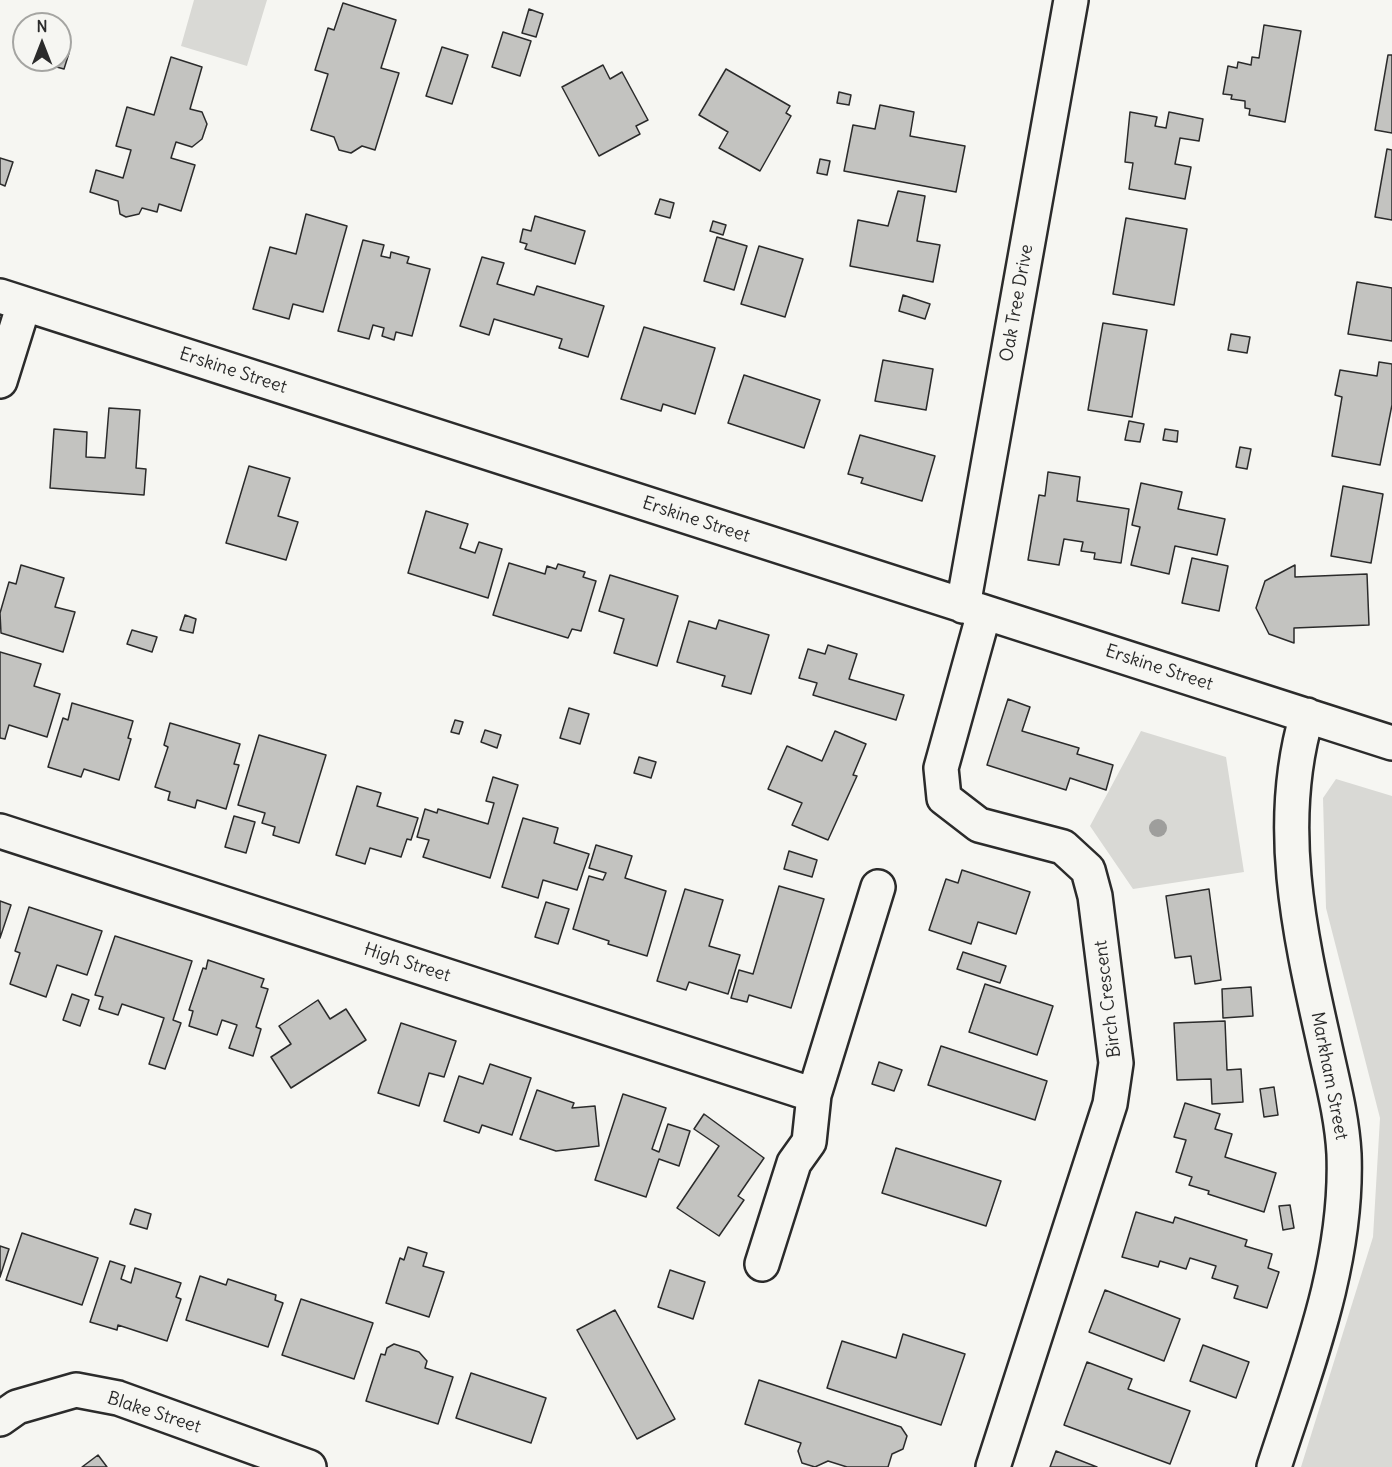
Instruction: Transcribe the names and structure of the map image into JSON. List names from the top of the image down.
{
  "streets": {
    "street": [
      "Oak Tree Drive",
      "Erskine Street",
      "High Street",
      "Birch Crescent",
      "Markham Street",
      "Blake Street"
    ]
  },
  "crossings": [
    ["Oak Tree Drive", "Erskine Street"],
    ["Oak Tree Drive", "Birch Crescent"],
    ["Erskine Street", "Birch Crescent"],
    ["Erskine Street", "Markham Street"]
  ],
  "north": "top"
}
